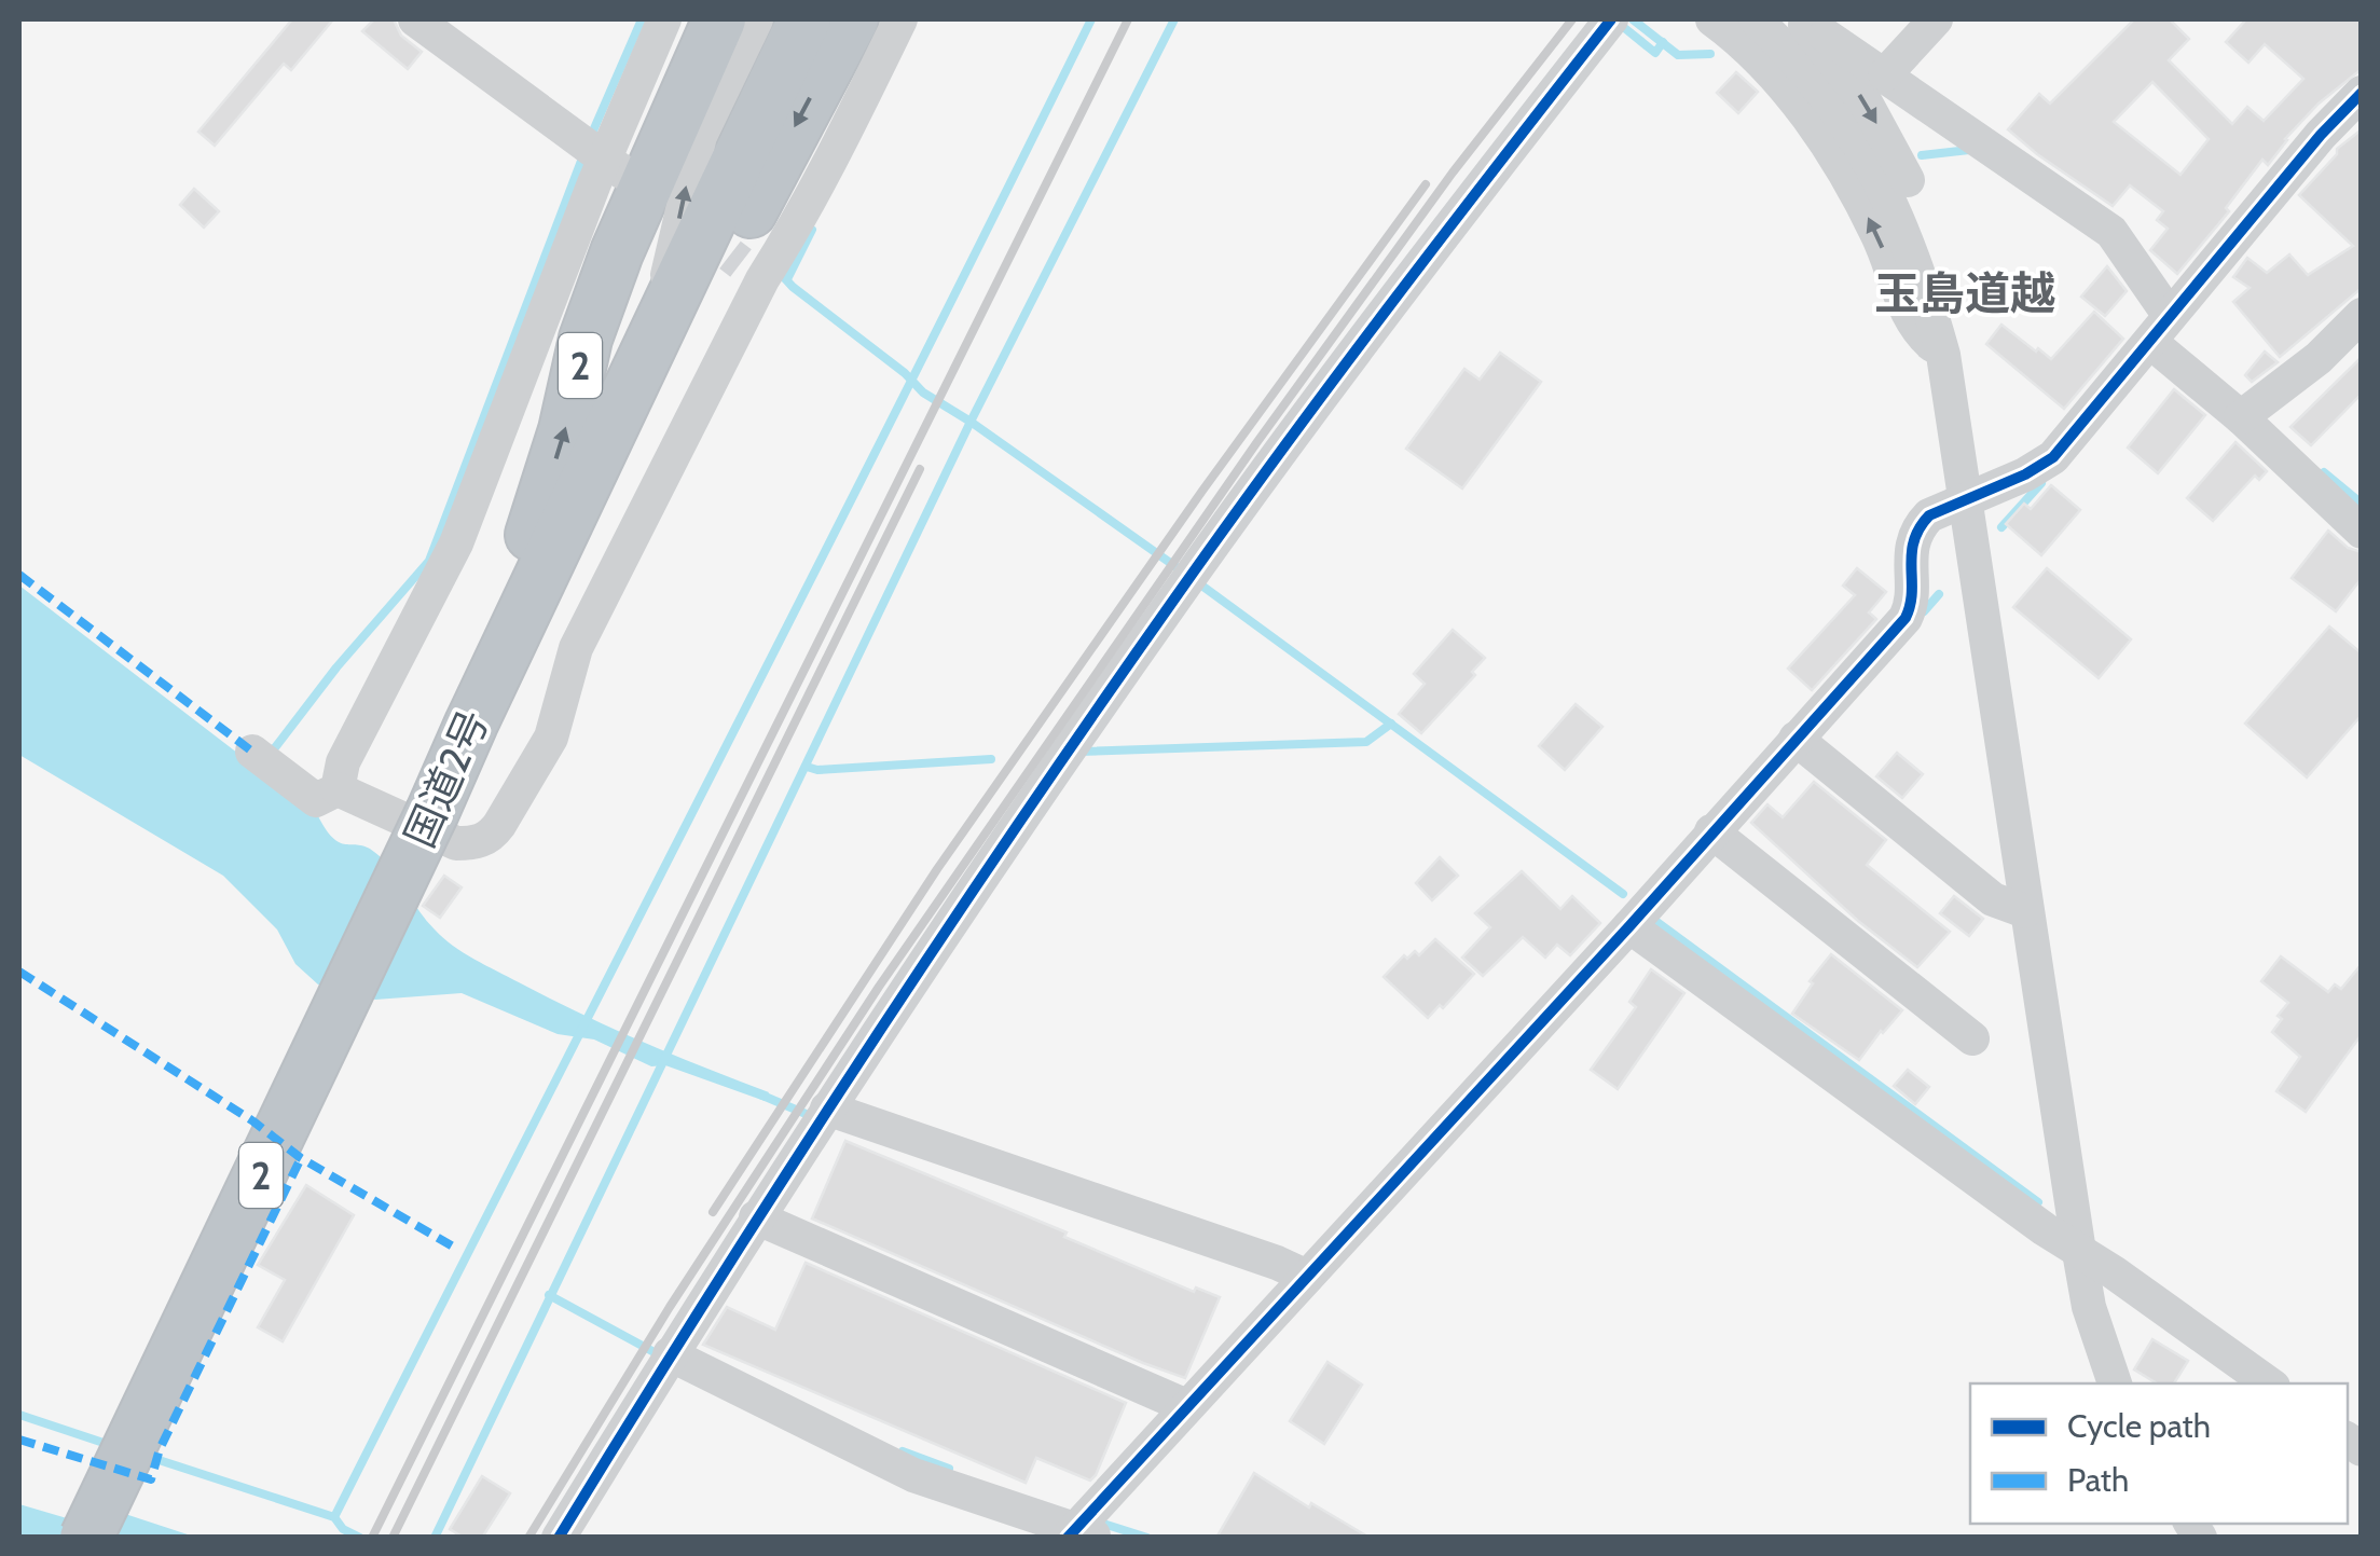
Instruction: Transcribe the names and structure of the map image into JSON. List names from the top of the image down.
{
  "streets": {
    "highway": ["2", "国道2号"]
  },
  "crossings": [
    ["2", "国道2号"]
  ],
  "districts": ["玉島道越"],
  "legend": ["Cycle path", "Path"]
}
